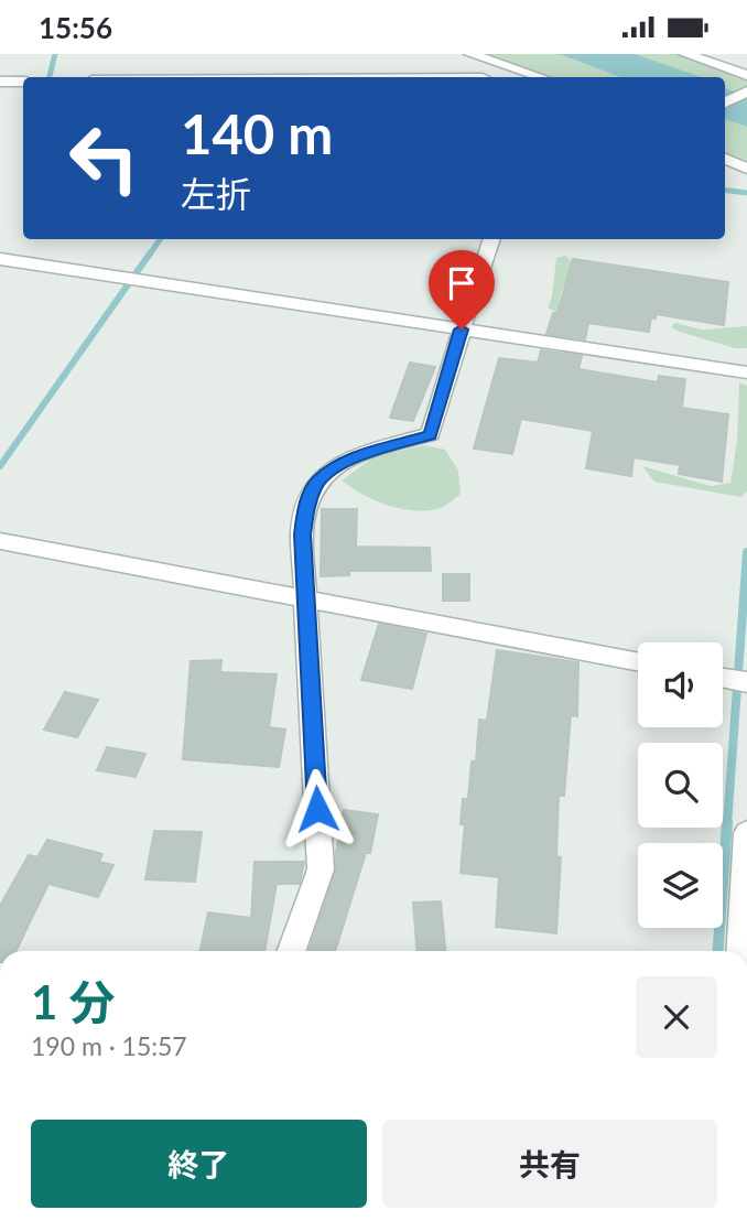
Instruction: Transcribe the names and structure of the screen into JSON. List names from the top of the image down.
{
  "page": {
    "status": "15:56",
    "turn": ["140 m", "左折"],
    "heading": ["1 分", "190 m · 15:57"],
    "buttons": ["終了", "共有"]
  }
}
